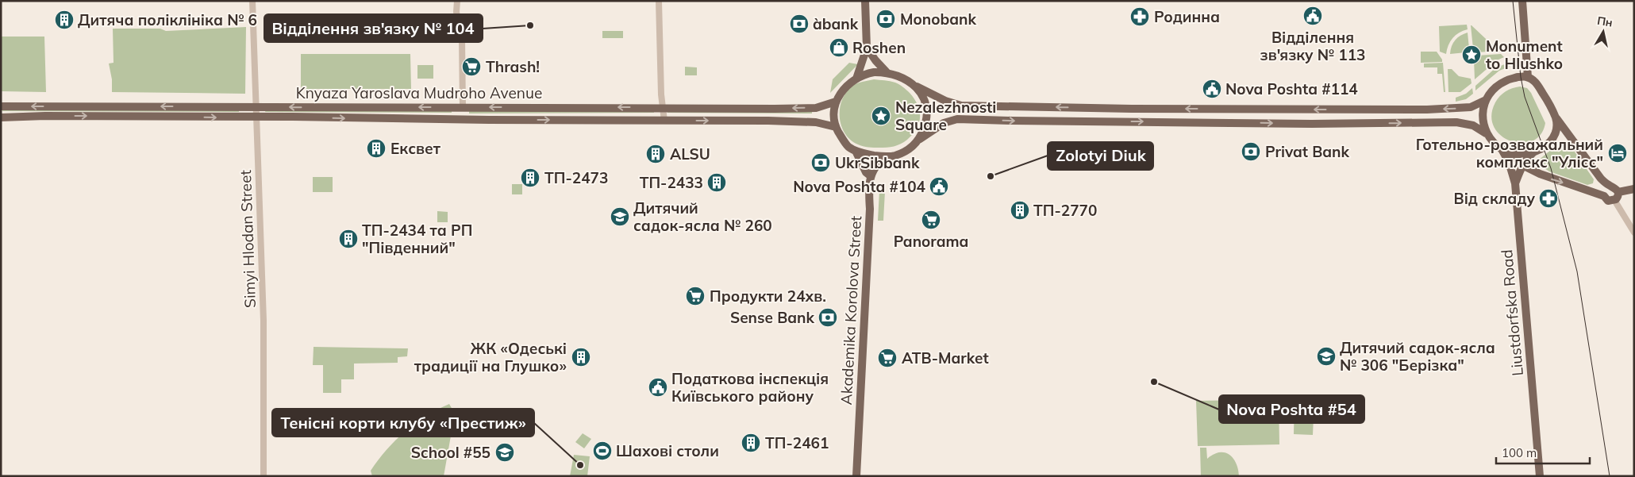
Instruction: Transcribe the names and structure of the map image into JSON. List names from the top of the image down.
{
  "streets": {
    "main road": ["Knyaza Yaroslava Mudroho Avenue", "Akademika Korolova Street", "Liustdorfska Road"],
    "street": ["Simyi Hlodan Street"]
  },
  "crossings": [
    ["Knyaza Yaroslava Mudroho Avenue", "Simyi Hlodan Street"]
  ],
  "places": {
    "public building": [
      "Відділення зв'язку № 113",
      "Nova Poshta #114",
      "Nova Poshta #104",
      "Податкова інспекція Київського району"
    ],
    "pharmacy": ["Родинна", "Від складу"],
    "bank": [
      "Monobank",
      "àbank",
      "Privat Bank",
      "UkrSibbank",
      "Sense Bank"
    ],
    "building": [
      "Дитяча поліклініка № 6",
      "Ексвет",
      "ALSU",
      "ТП-2473",
      "ТП-2433",
      "ТП-2770",
      "ТП-2434 та РП \"Південний\"",
      "ЖК «Одеські традиції на Глушко»",
      "ТП-2461"
    ],
    "other": [
      "Відділення зв'язку № 104",
      "Zolotyi Diuk",
      "Nova Poshta #54",
      "Тенісні корти клубу «Престиж»"
    ],
    "shop": ["Roshen"],
    "place": ["Monument to Hlushko", "Nezalezhnosti Square"],
    "supermarket": [
      "Thrash!",
      "Panorama",
      "Продукти 24хв.",
      "ATB-Market"
    ],
    "hotel": ["Готельно-розважальний комплекс \"Улісс\""],
    "school or university": ["Дитячий садок-ясла № 260", "Дитячий садок-ясла № 306 \"Берізка\"", "School #55"],
    "sports": ["Шахові столи"]
  },
  "scale_bar": "100 m",
  "north": "top"
}
